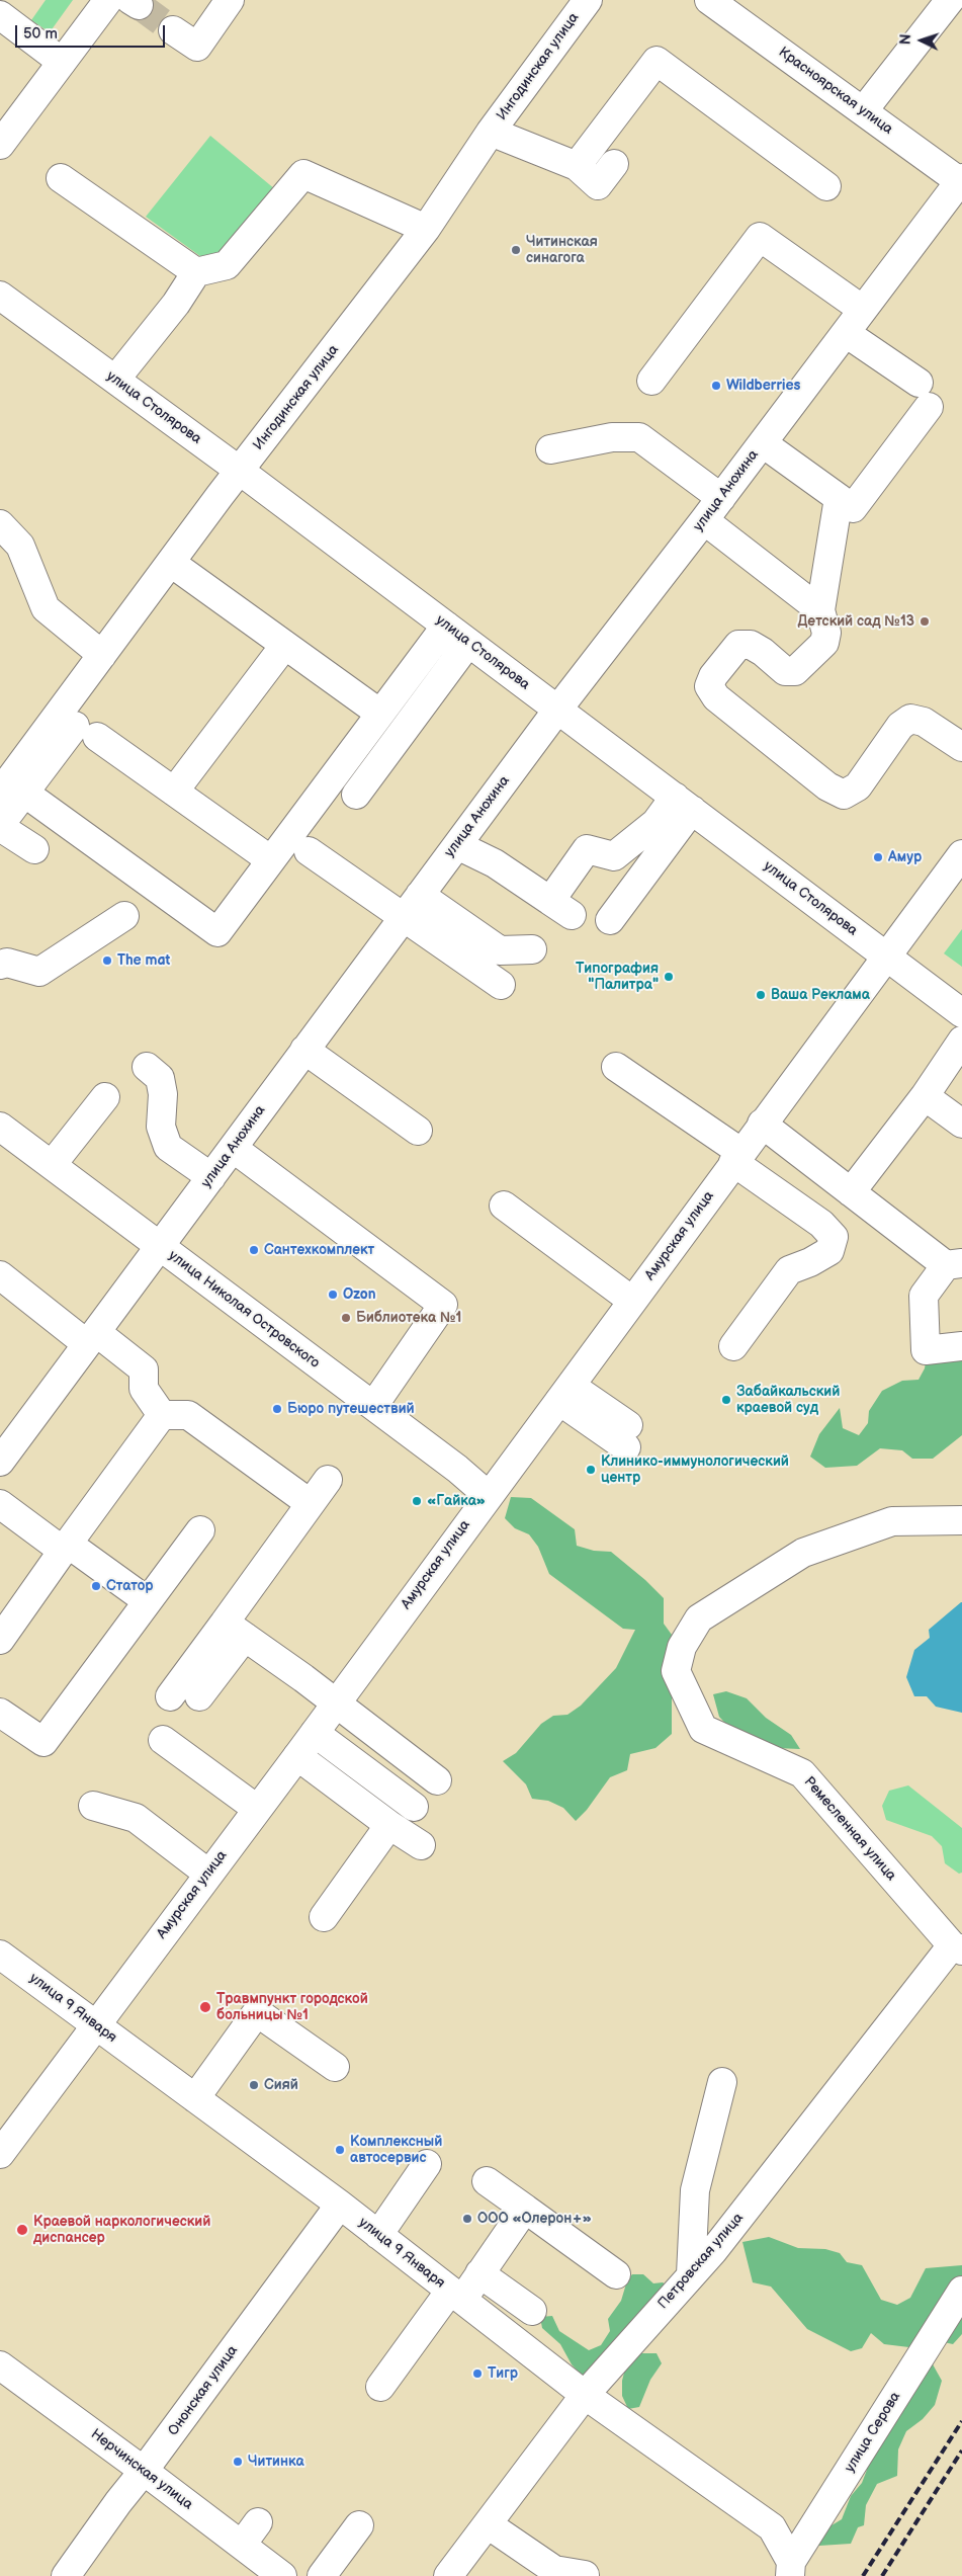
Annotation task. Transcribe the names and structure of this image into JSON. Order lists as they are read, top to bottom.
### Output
{
  "streets": {
    "street": [
      "Ингодинская улица",
      "Красноярская улица",
      "улица Столярова",
      "улица Анохина",
      "Амурская улица",
      "улица Николая Островского",
      "Ремесленная улица",
      "улица 9 Января",
      "Петровская улица",
      "Ононская улица",
      "улица Серова",
      "Нерчинская улица"
    ]
  },
  "crossings": [
    ["Ингодинская улица", "улица Столярова"],
    ["Красноярская улица", "улица Анохина"],
    ["улица Столярова", "улица Анохина"],
    ["улица Столярова", "Амурская улица"],
    ["улица Анохина", "улица Николая Островского"],
    ["Амурская улица", "улица Николая Островского"],
    ["Амурская улица", "улица 9 Января"],
    ["Ремесленная улица", "Петровская улица"],
    ["улица 9 Января", "Петровская улица"],
    ["улица 9 Января", "Ононская улица"],
    ["улица 9 Января", "улица Серова"],
    ["Ононская улица", "Нерчинская улица"]
  ],
  "places": [
    "Читинская синагога",
    "Wildberries",
    "Детский сад №13",
    "Амур",
    "The mat",
    "Типография \"Палитра\"",
    "Ваша Реклама",
    "Сантехкомплект",
    "Ozon",
    "Библиотека №1",
    "Забайкальский краевой суд",
    "Бюро путешествий",
    "Клинико-иммунологический центр",
    "«Гайка»",
    "Статор",
    "Травмпункт городской больницы №1",
    "Сияй",
    "Комплексный автосервис",
    "ООО «Олерон+»",
    "Краевой наркологический диспансер",
    "Тигр",
    "Читинка"
  ],
  "scale_bar": "50 m",
  "north": "left"
}
